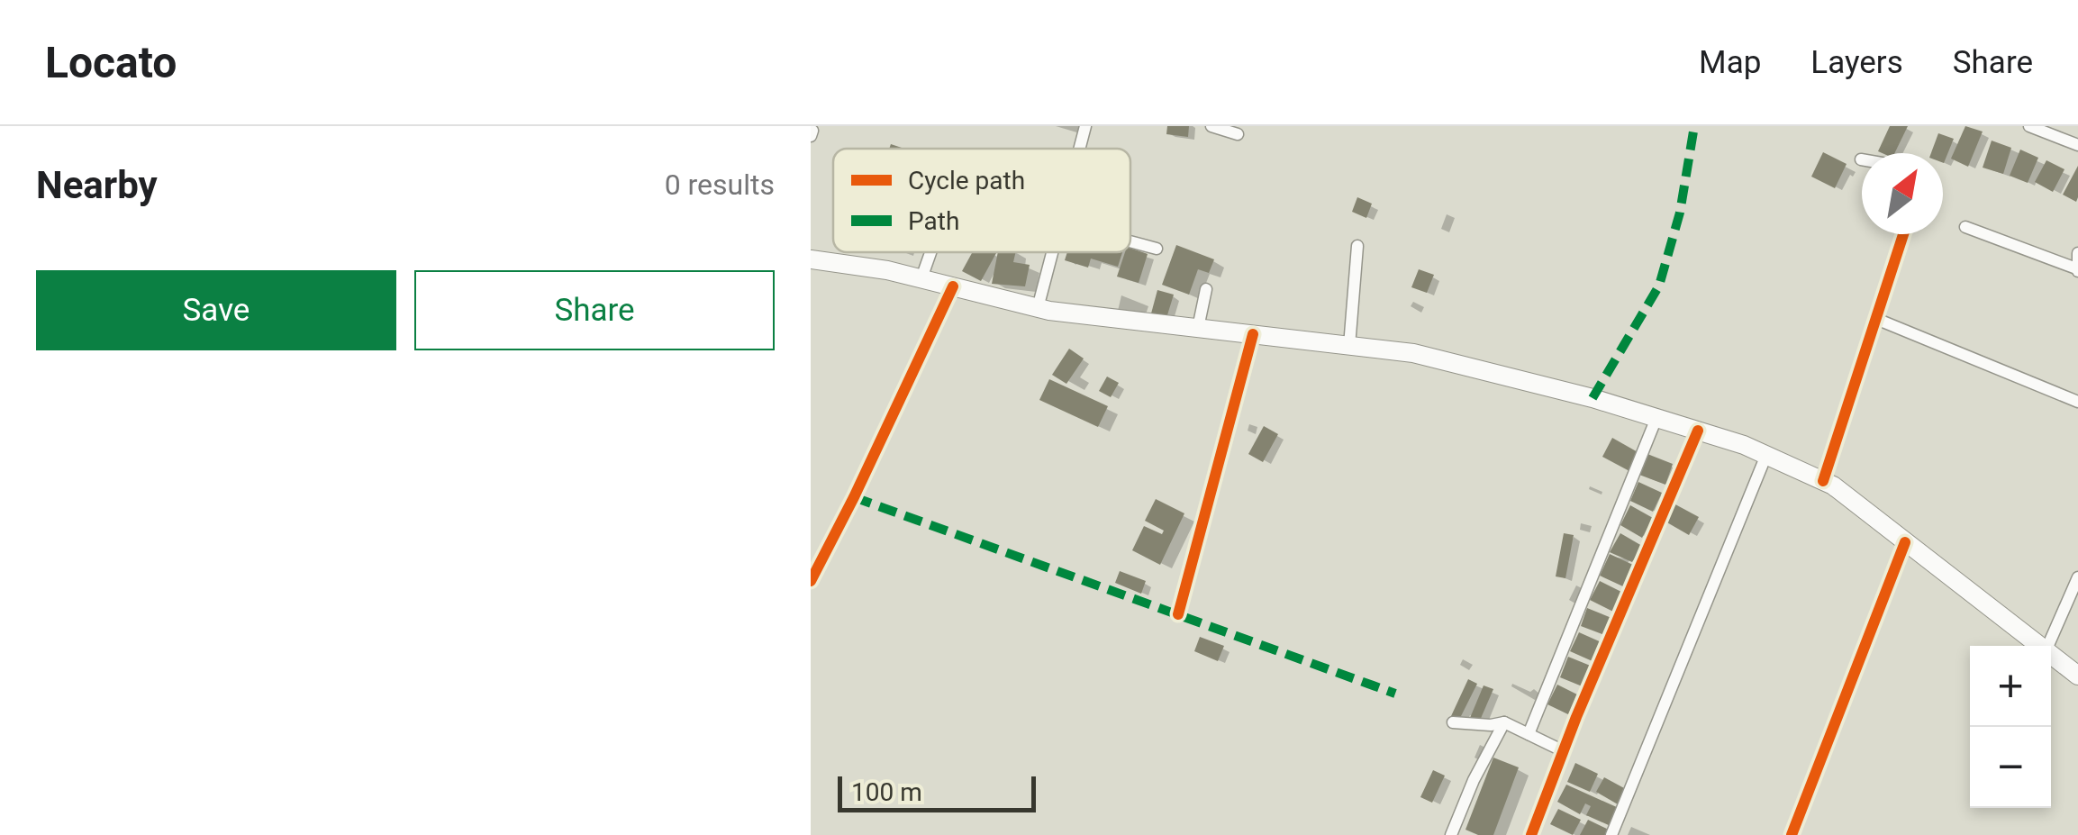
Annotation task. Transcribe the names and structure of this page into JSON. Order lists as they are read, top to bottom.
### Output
{
  "legend": ["Cycle path", "Path"],
  "scale_bar": "100 m",
  "north": "top right",
  "page": {
    "header": "Locato",
    "nav": ["Map", "Layers", "Share"],
    "heading": ["Nearby", "0 results"],
    "buttons": ["Save", "Share"],
    "map_buttons": ["+", "−"],
    "scale": "100 m"
  }
}
